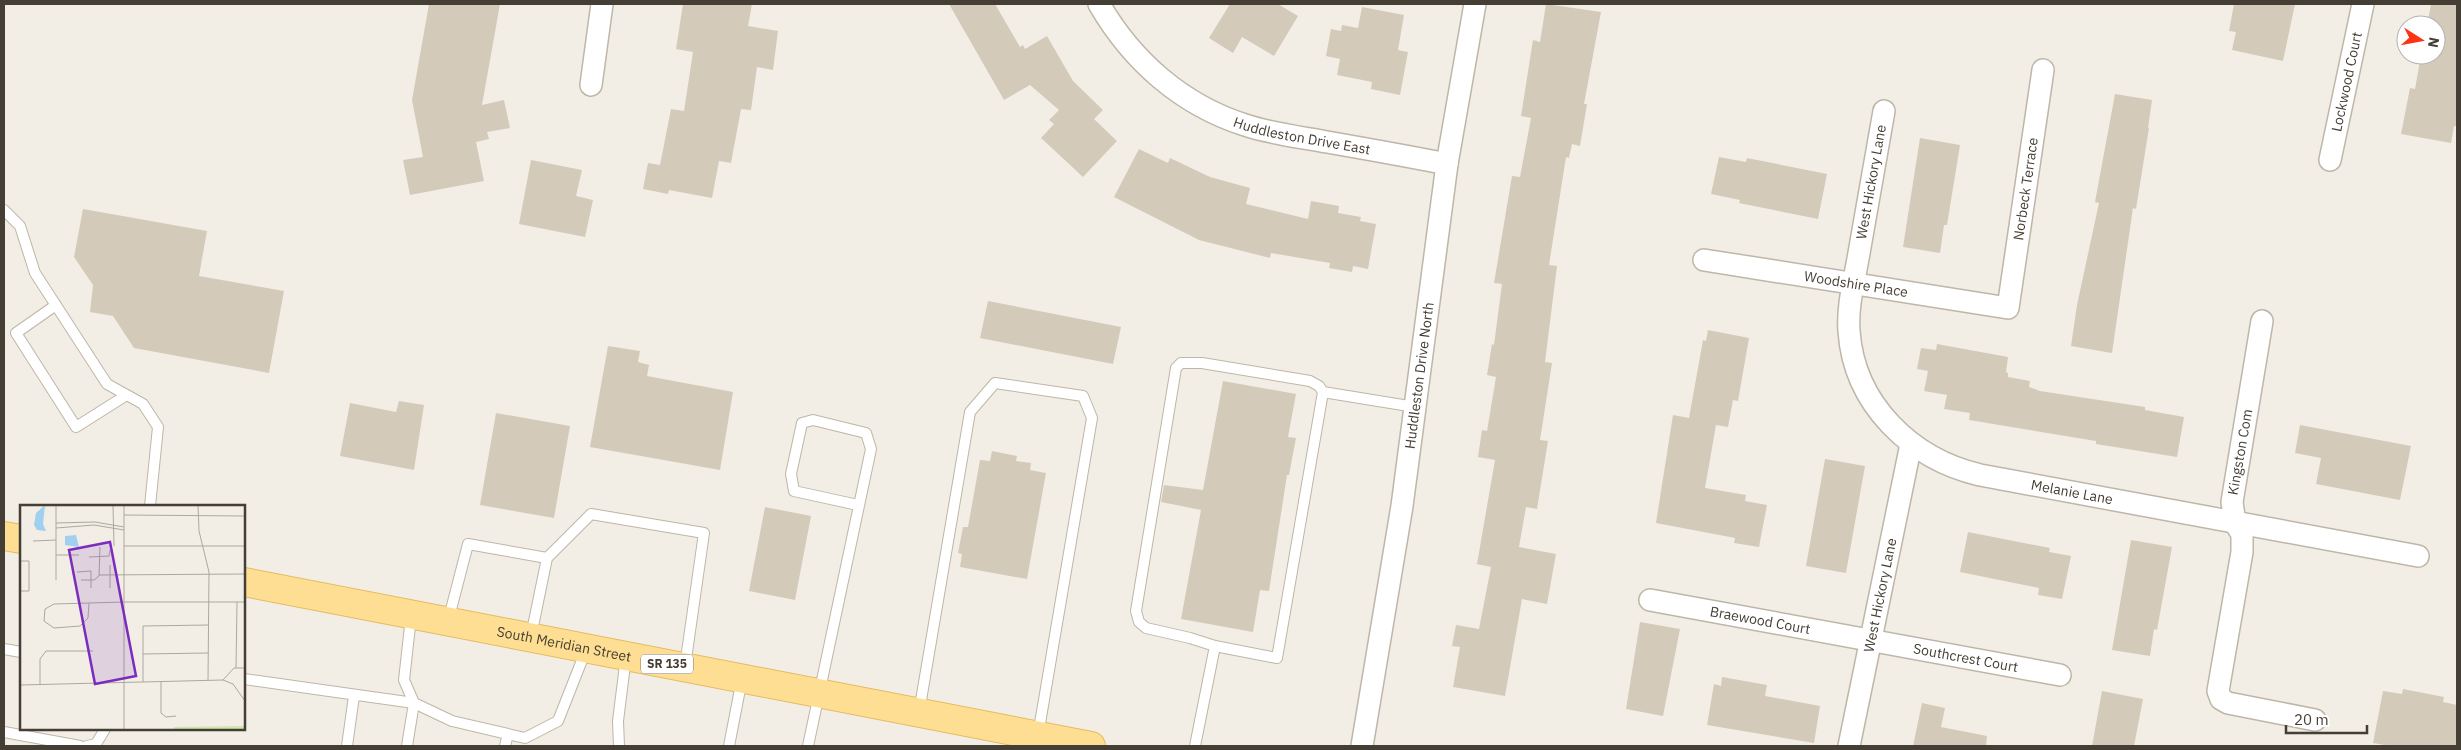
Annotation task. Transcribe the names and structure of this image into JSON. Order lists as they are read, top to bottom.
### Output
{
  "streets": {
    "main road": ["South Meridian Street", "SR 135"],
    "street": [
      "Lockwood Court",
      "Huddleston Drive East",
      "West Hickory Lane",
      "Norbeck Terrace",
      "Woodshire Place",
      "Huddleston Drive North",
      "Kingston Com",
      "Melanie Lane",
      "Braewood Court",
      "Southcrest Court"
    ]
  },
  "crossings": [
    ["Huddleston Drive East", "Huddleston Drive North"],
    ["West Hickory Lane", "Woodshire Place"],
    ["West Hickory Lane", "Melanie Lane"],
    ["West Hickory Lane", "Braewood Court"],
    ["West Hickory Lane", "Southcrest Court"],
    ["Norbeck Terrace", "Woodshire Place"],
    ["Woodshire Place", "Melanie Lane"],
    ["Kingston Com", "Melanie Lane"],
    ["Braewood Court", "Southcrest Court"]
  ],
  "scale_bar": "20 m",
  "north": "right"
}
